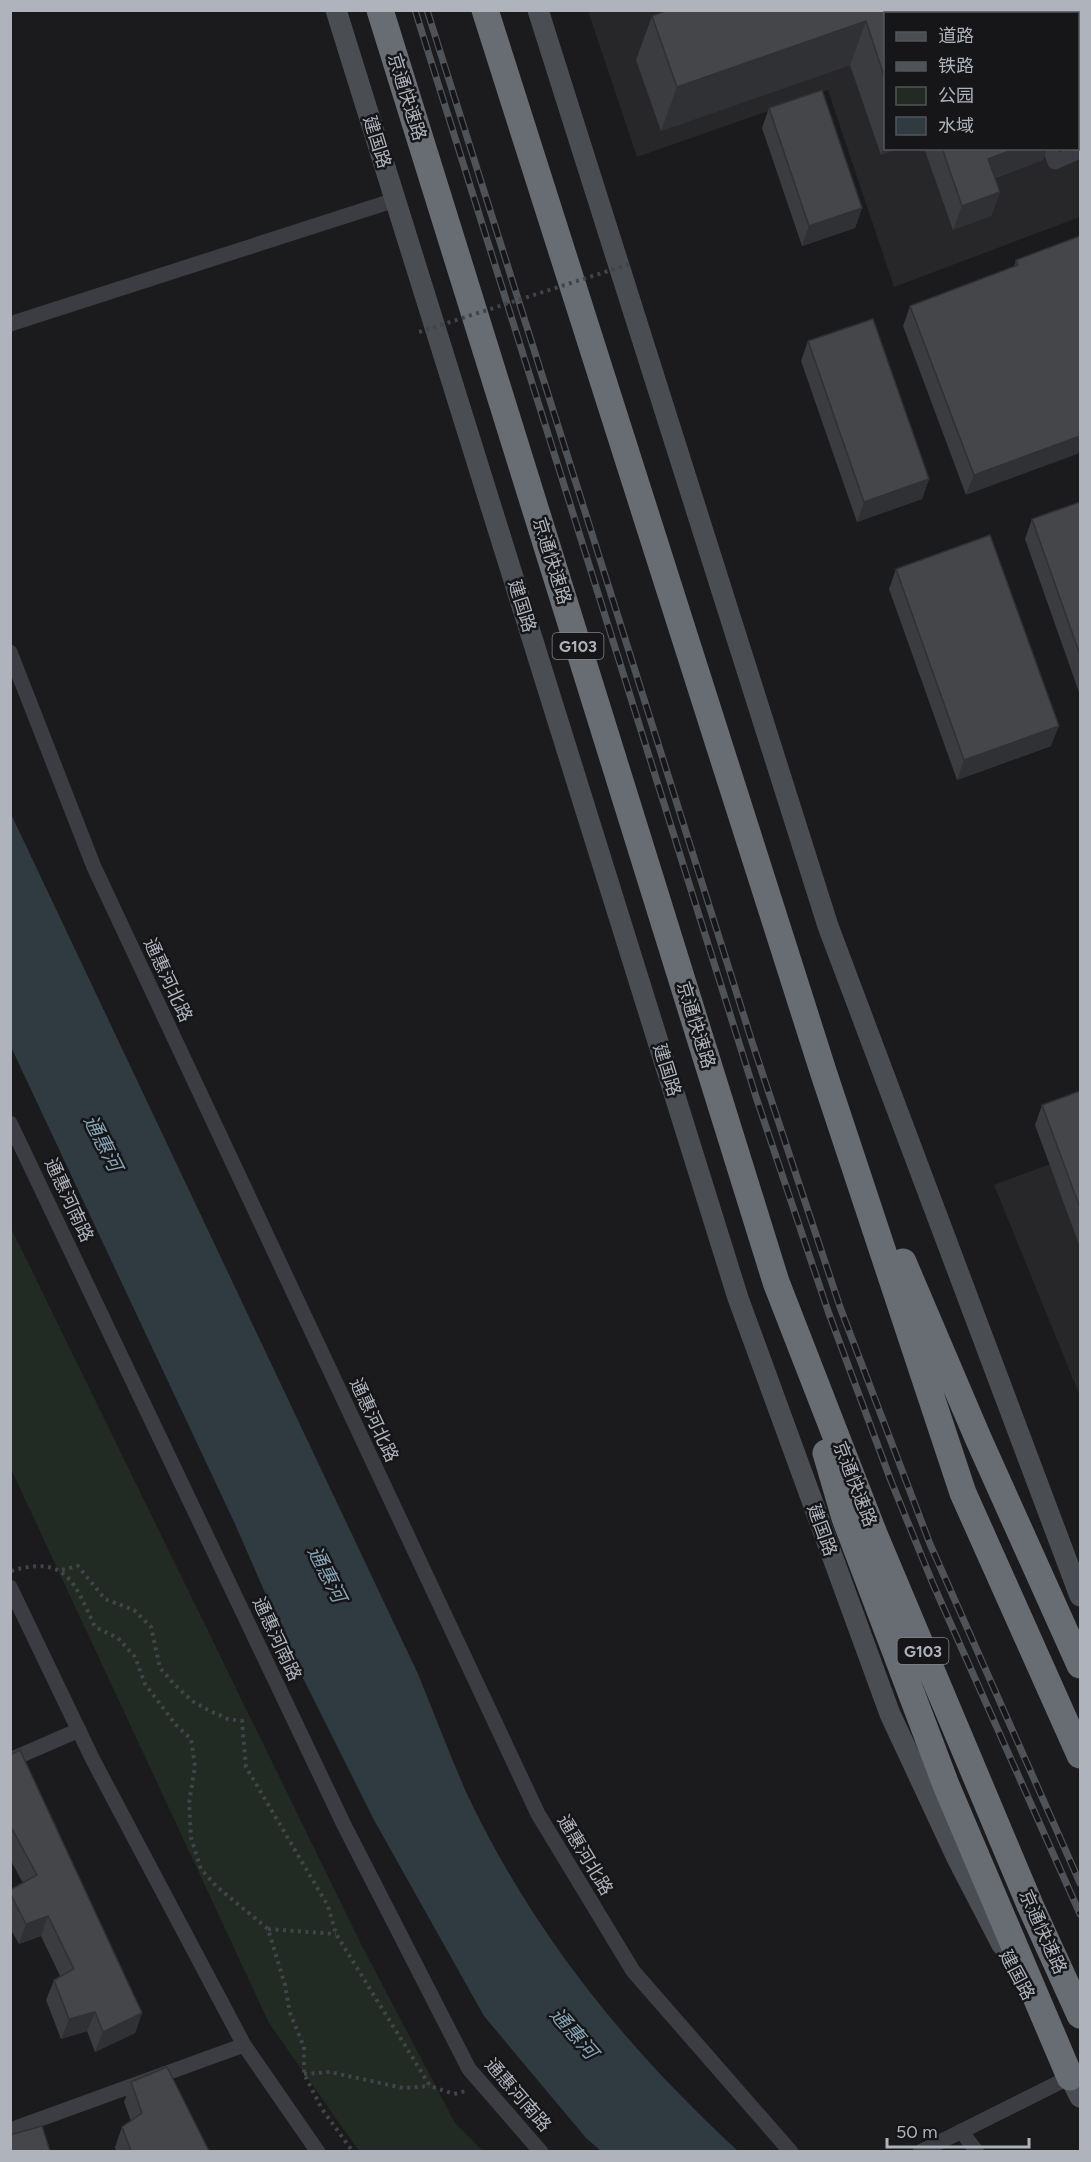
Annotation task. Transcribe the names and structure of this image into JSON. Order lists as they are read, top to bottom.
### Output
{
  "streets": {
    "highway": ["京通快速路", "G103"],
    "main road": ["建国路"],
    "street": ["通惠河北路", "通惠河南路"]
  },
  "water": ["通惠河"],
  "legend": [
    "道路",
    "铁路",
    "公园",
    "水域"
  ],
  "scale_bar": "50 m"
}
